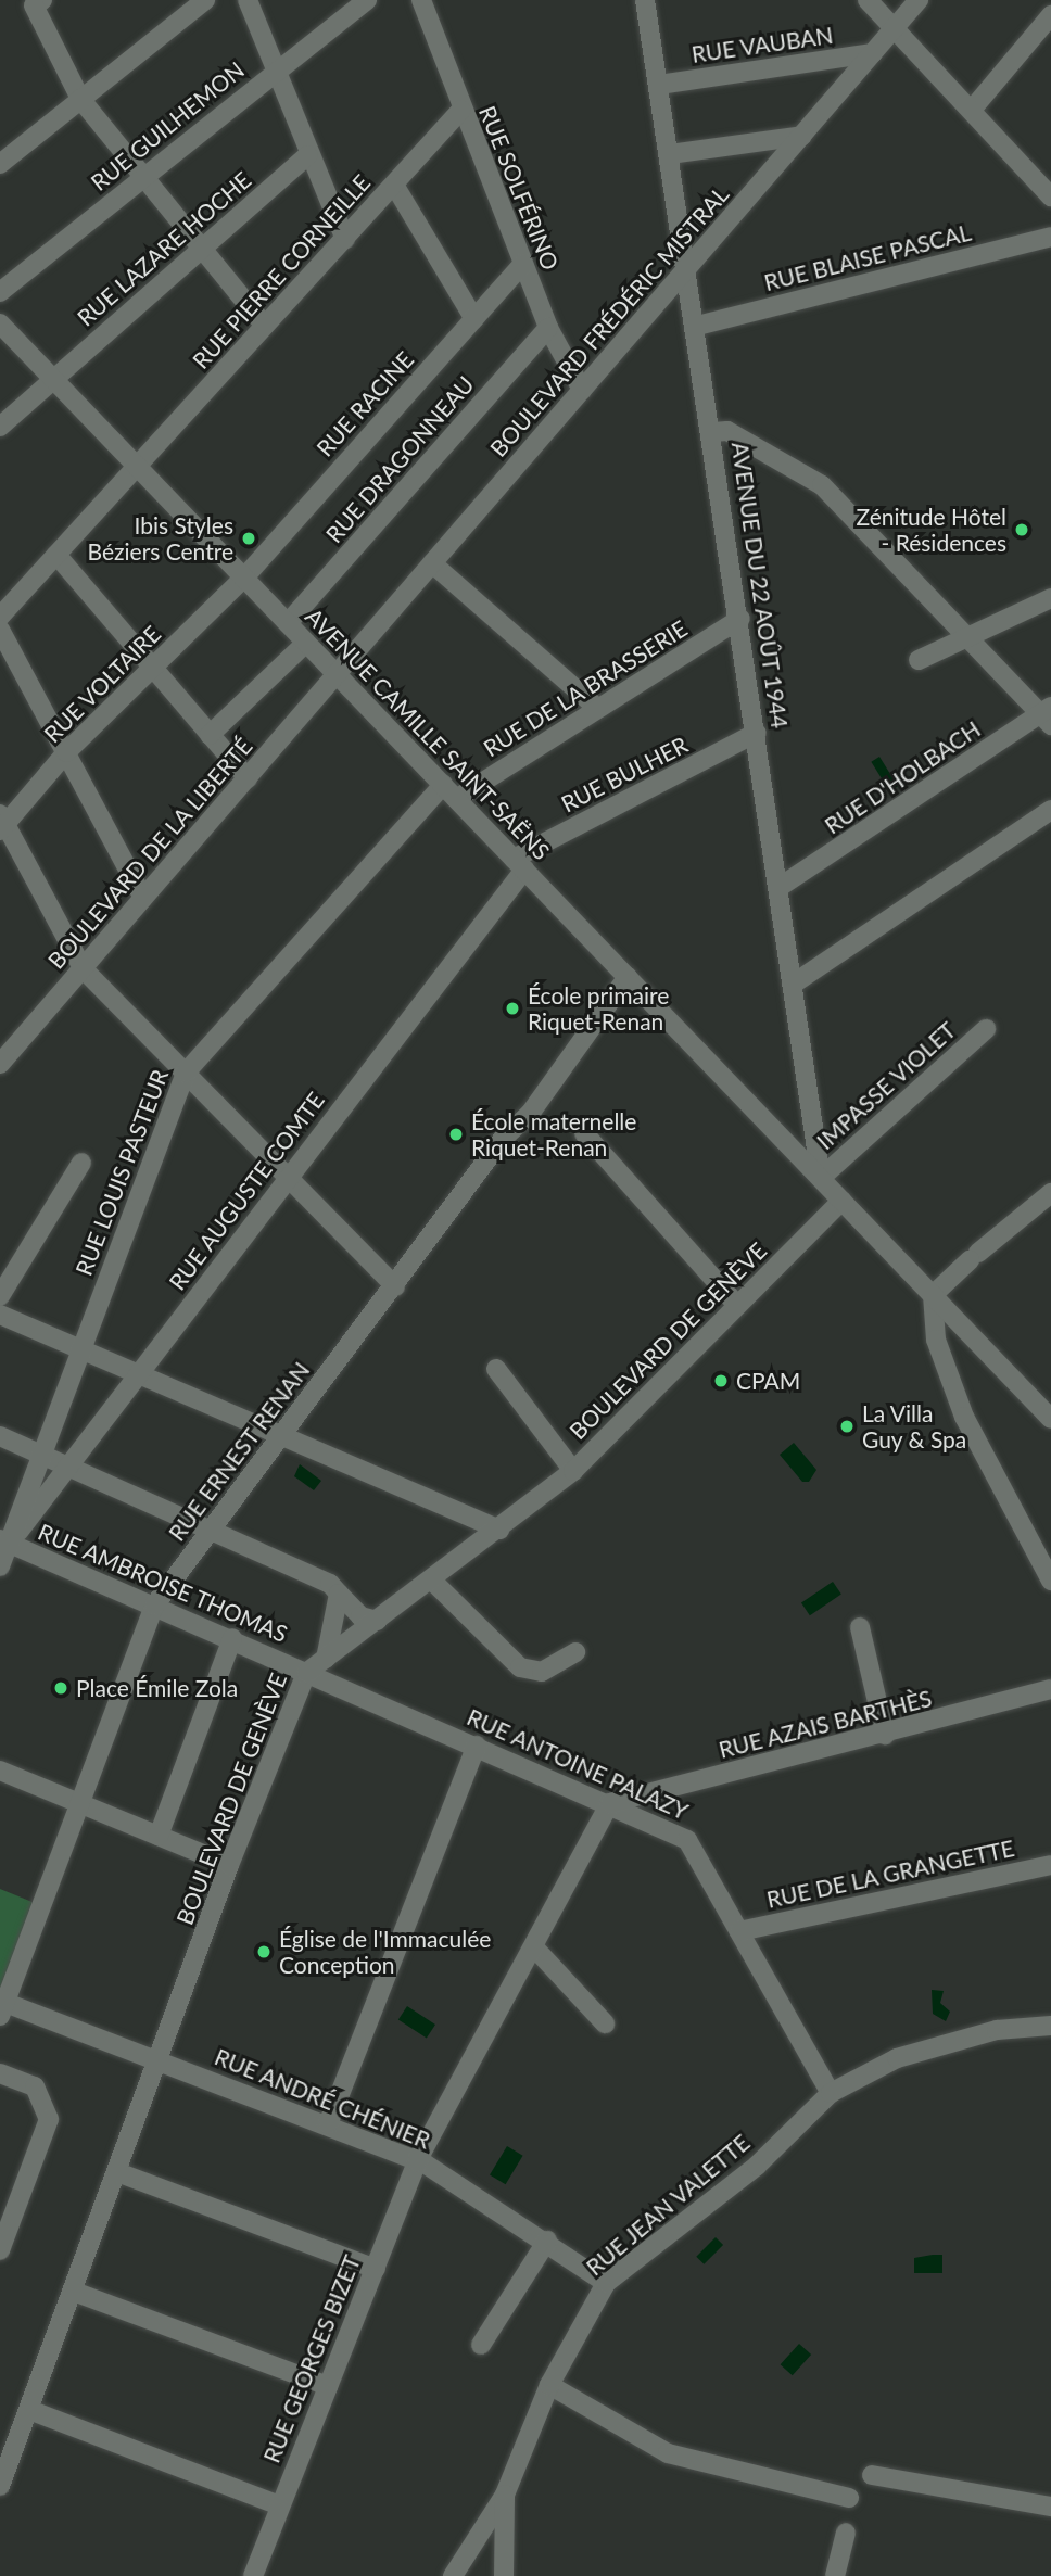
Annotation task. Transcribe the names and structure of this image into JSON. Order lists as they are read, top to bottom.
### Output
{
  "streets": {
    "street": [
      "RUE VAUBAN",
      "RUE GUILHEMON",
      "RUE SOLFÉRINO",
      "RUE LAZARE HOCHE",
      "RUE BLAISE PASCAL",
      "RUE PIERRE CORNEILLE",
      "BOULEVARD FRÉDÉRIC MISTRAL",
      "RUE RACINE",
      "RUE DRAGONNEAU",
      "AVENUE DU 22 AOÛT 1944",
      "RUE VOLTAIRE",
      "RUE DE LA BRASSERIE",
      "AVENUE CAMILLE SAINT-SAËNS",
      "RUE BULHER",
      "RUE D'HOLBACH",
      "BOULEVARD DE LA LIBERTÉ",
      "IMPASSE VIOLET",
      "RUE LOUIS PASTEUR",
      "RUE AUGUSTE COMTE",
      "BOULEVARD DE GENÈVE",
      "RUE ERNEST RENAN",
      "RUE AMBROISE THOMAS",
      "RUE AZAIS BARTHÈS",
      "RUE ANTOINE PALAZY",
      "RUE DE LA GRANGETTE",
      "RUE ANDRÉ CHÉNIER",
      "RUE JEAN VALETTE",
      "RUE GEORGES BIZET"
    ]
  },
  "crossings": [
    ["RUE VAUBAN", "BOULEVARD FRÉDÉRIC MISTRAL"],
    ["RUE VAUBAN", "AVENUE DU 22 AOÛT 1944"],
    ["RUE SOLFÉRINO", "RUE PIERRE CORNEILLE"],
    ["RUE SOLFÉRINO", "BOULEVARD FRÉDÉRIC MISTRAL"],
    ["RUE SOLFÉRINO", "RUE RACINE"],
    ["RUE SOLFÉRINO", "RUE DRAGONNEAU"],
    ["RUE LAZARE HOCHE", "AVENUE CAMILLE SAINT-SAËNS"],
    ["RUE BLAISE PASCAL", "AVENUE DU 22 AOÛT 1944"],
    ["RUE PIERRE CORNEILLE", "AVENUE CAMILLE SAINT-SAËNS"],
    ["BOULEVARD FRÉDÉRIC MISTRAL", "AVENUE DU 22 AOÛT 1944"],
    ["BOULEVARD FRÉDÉRIC MISTRAL", "AVENUE CAMILLE SAINT-SAËNS"],
    ["BOULEVARD FRÉDÉRIC MISTRAL", "BOULEVARD DE LA LIBERTÉ"],
    ["RUE RACINE", "RUE VOLTAIRE"],
    ["RUE RACINE", "AVENUE CAMILLE SAINT-SAËNS"],
    ["RUE DRAGONNEAU", "AVENUE CAMILLE SAINT-SAËNS"],
    ["AVENUE DU 22 AOÛT 1944", "RUE DE LA BRASSERIE"],
    ["AVENUE DU 22 AOÛT 1944", "AVENUE CAMILLE SAINT-SAËNS"],
    ["AVENUE DU 22 AOÛT 1944", "RUE BULHER"],
    ["AVENUE DU 22 AOÛT 1944", "RUE D'HOLBACH"],
    ["AVENUE DU 22 AOÛT 1944", "IMPASSE VIOLET"],
    ["RUE VOLTAIRE", "AVENUE CAMILLE SAINT-SAËNS"],
    ["RUE DE LA BRASSERIE", "AVENUE CAMILLE SAINT-SAËNS"],
    ["RUE DE LA BRASSERIE", "RUE LOUIS PASTEUR"],
    ["AVENUE CAMILLE SAINT-SAËNS", "RUE BULHER"],
    ["AVENUE CAMILLE SAINT-SAËNS", "BOULEVARD DE LA LIBERTÉ"],
    ["AVENUE CAMILLE SAINT-SAËNS", "IMPASSE VIOLET"],
    ["AVENUE CAMILLE SAINT-SAËNS", "RUE LOUIS PASTEUR"],
    ["AVENUE CAMILLE SAINT-SAËNS", "RUE AUGUSTE COMTE"],
    ["AVENUE CAMILLE SAINT-SAËNS", "BOULEVARD DE GENÈVE"],
    ["AVENUE CAMILLE SAINT-SAËNS", "RUE ERNEST RENAN"],
    ["RUE BULHER", "RUE AUGUSTE COMTE"],
    ["RUE LOUIS PASTEUR", "RUE AUGUSTE COMTE"],
    ["RUE LOUIS PASTEUR", "RUE AMBROISE THOMAS"],
    ["RUE AUGUSTE COMTE", "RUE AMBROISE THOMAS"],
    ["BOULEVARD DE GENÈVE", "RUE AMBROISE THOMAS"],
    ["BOULEVARD DE GENÈVE", "RUE ANTOINE PALAZY"],
    ["BOULEVARD DE GENÈVE", "RUE ANDRÉ CHÉNIER"],
    ["RUE ERNEST RENAN", "RUE AMBROISE THOMAS"],
    ["RUE ERNEST RENAN", "RUE ANDRÉ CHÉNIER"],
    ["RUE AMBROISE THOMAS", "RUE ANTOINE PALAZY"],
    ["RUE AZAIS BARTHÈS", "RUE ANTOINE PALAZY"],
    ["RUE AZAIS BARTHÈS", "RUE GEORGES BIZET"],
    ["RUE ANTOINE PALAZY", "RUE DE LA GRANGETTE"],
    ["RUE ANTOINE PALAZY", "RUE JEAN VALETTE"],
    ["RUE ANTOINE PALAZY", "RUE GEORGES BIZET"],
    ["RUE ANDRÉ CHÉNIER", "RUE JEAN VALETTE"],
    ["RUE ANDRÉ CHÉNIER", "RUE GEORGES BIZET"]
  ],
  "places": [
    "Zénitude Hôtel - Résidences",
    "Ibis Styles Béziers Centre",
    "École primaire Riquet-Renan",
    "École maternelle Riquet-Renan",
    "CPAM",
    "La Villa Guy & Spa",
    "Place Émile Zola",
    "Église de l'Immaculée Conception"
  ]
}
